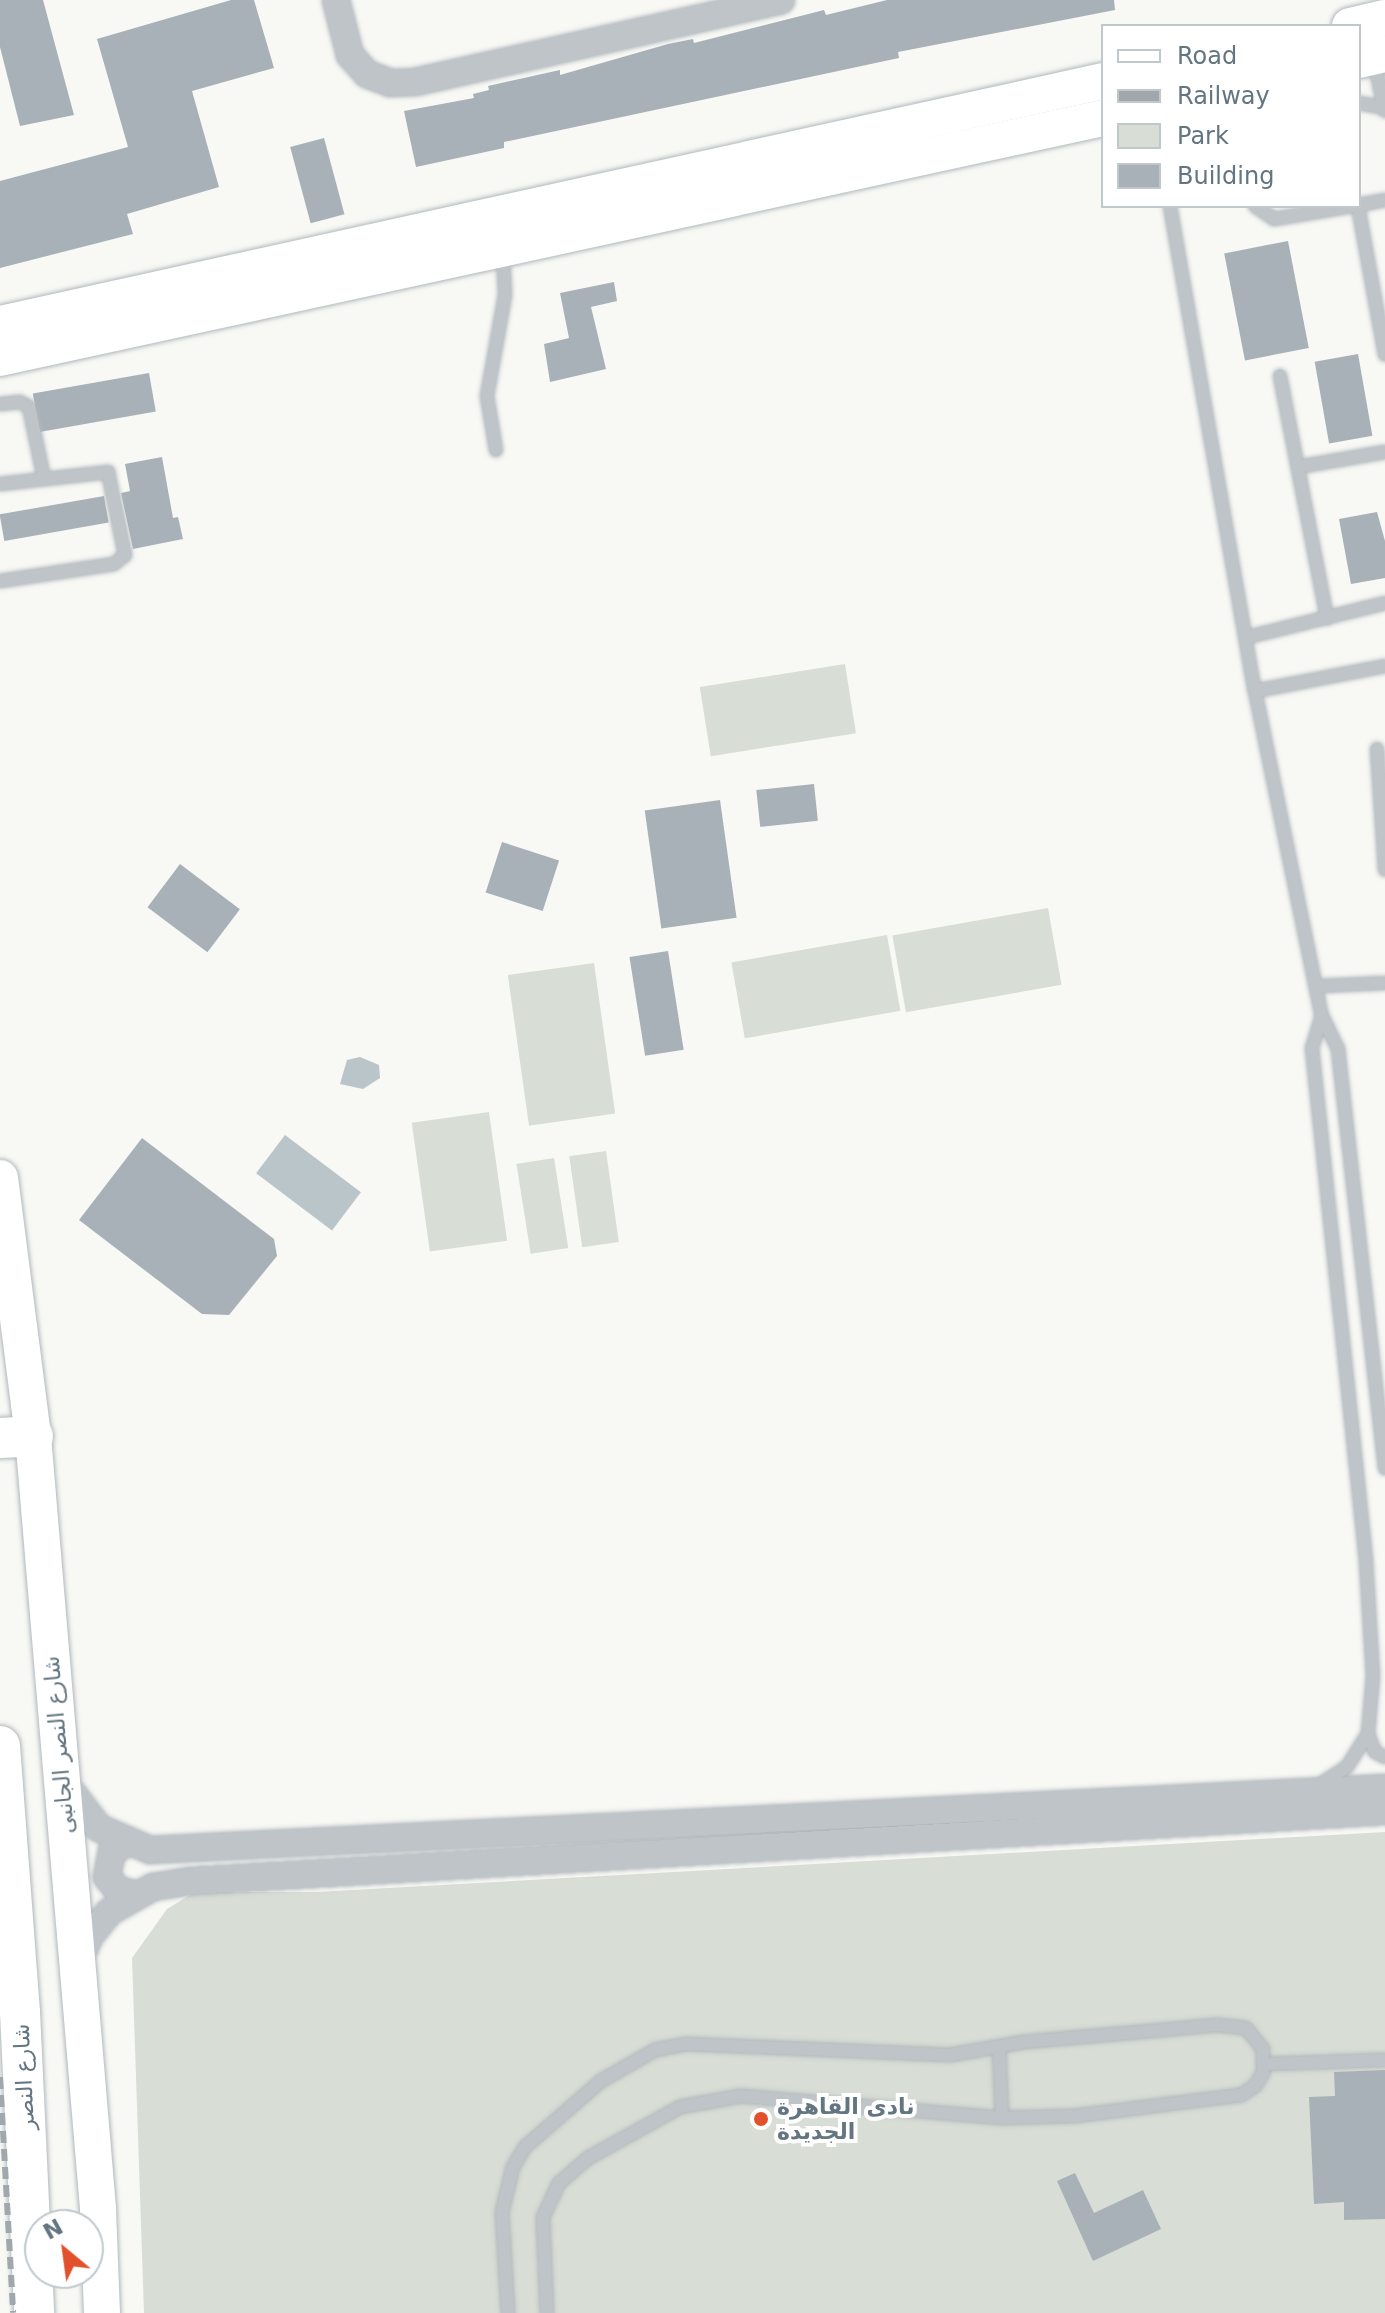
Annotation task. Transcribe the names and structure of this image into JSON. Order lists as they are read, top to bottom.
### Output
{
  "streets": {
    "main road": ["شارع النصر"],
    "street": ["شارع النصر الجانبى"]
  },
  "places": ["نادى القاهرة الجديدة"],
  "legend": [
    "Road",
    "Railway",
    "Park",
    "Building"
  ],
  "north": "top left"
}
